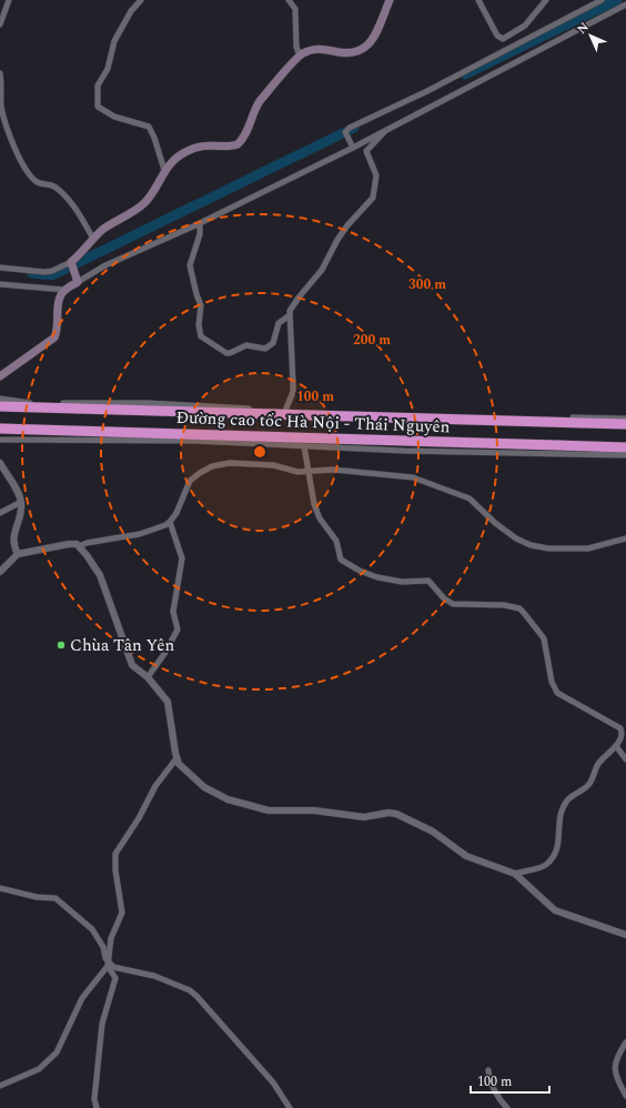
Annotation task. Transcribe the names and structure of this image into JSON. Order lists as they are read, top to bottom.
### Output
{
  "streets": {
    "highway": ["Đường cao tốc Hà Nội - Thái Nguyên"]
  },
  "places": ["Chùa Tân Yên"],
  "scale_bar": "100 m",
  "north": "top left",
  "rings": ["300 m", "200 m", "100 m"]
}
